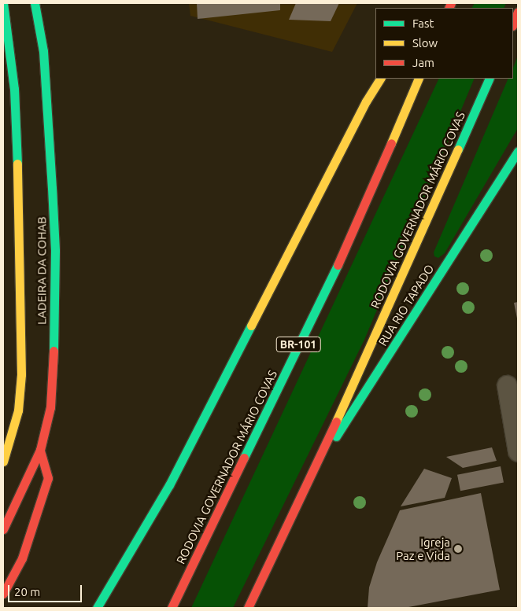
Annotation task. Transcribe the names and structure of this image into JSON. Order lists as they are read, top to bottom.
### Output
{
  "streets": {
    "main road": [
      "RODOVIA GOVERNADOR MÁRIO COVAS",
      "LADEIRA DA COHAB",
      "RUA RIO TAPADO",
      "BR-101"
    ]
  },
  "crossings": [
    ["RODOVIA GOVERNADOR MÁRIO COVAS", "RUA RIO TAPADO"]
  ],
  "places": ["Igreja Paz e Vida"],
  "legend": ["Fast", "Slow", "Jam"],
  "scale_bar": "20 m"
}
